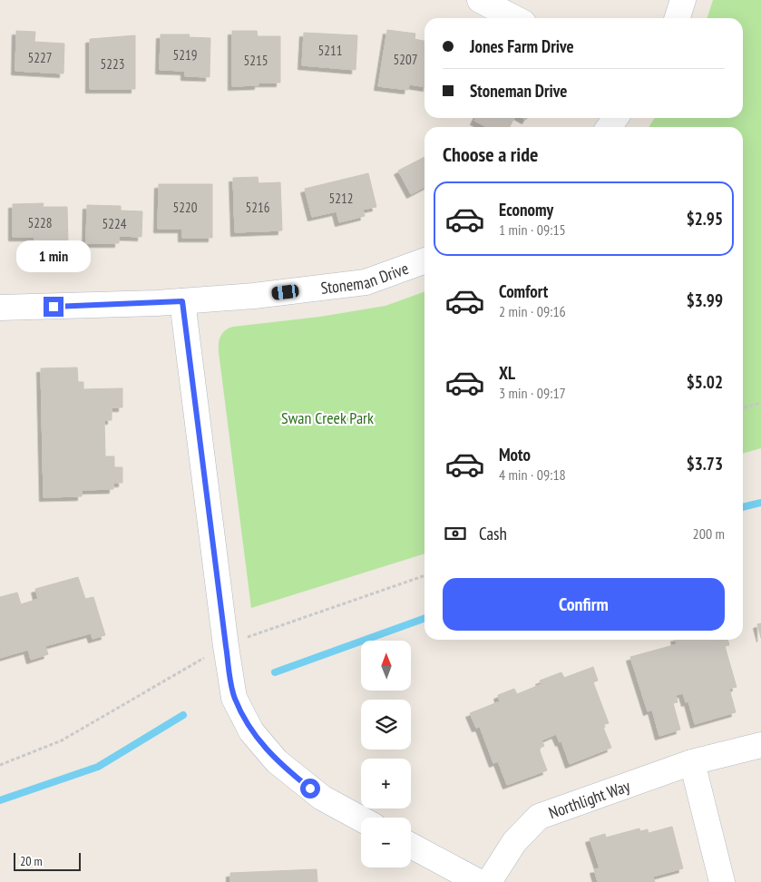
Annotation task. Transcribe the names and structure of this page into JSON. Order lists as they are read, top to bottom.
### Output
{
  "streets": {
    "street": ["Stoneman Drive", "Northlight Way"]
  },
  "parks": ["Swan Creek Park"],
  "house_numbers": [
    "5211",
    "5219",
    "5227",
    "5207",
    "5215",
    "5223",
    "5212",
    "5220",
    "5216",
    "5228",
    "5224"
  ],
  "scale_bar": "20 m",
  "north": "top",
  "page": {
    "banner": ["Jones Farm Drive", "Stoneman Drive"],
    "heading": "Choose a ride",
    "list": [
      {
        "name": "Economy",
        "note": "1 min · 09:15",
        "value": "$2.95"
      },
      {
        "name": "Comfort",
        "note": "2 min · 09:16",
        "value": "$3.99"
      },
      {
        "name": "XL",
        "note": "3 min · 09:17",
        "value": "$5.02"
      },
      {
        "name": "Moto",
        "note": "4 min · 09:18",
        "value": "$3.73"
      }
    ],
    "bubble": "1 min",
    "pay": ["Cash", "200 m"],
    "buttons": "Confirm",
    "map_buttons": ["+", "−"],
    "scale": "20 m"
  }
}
